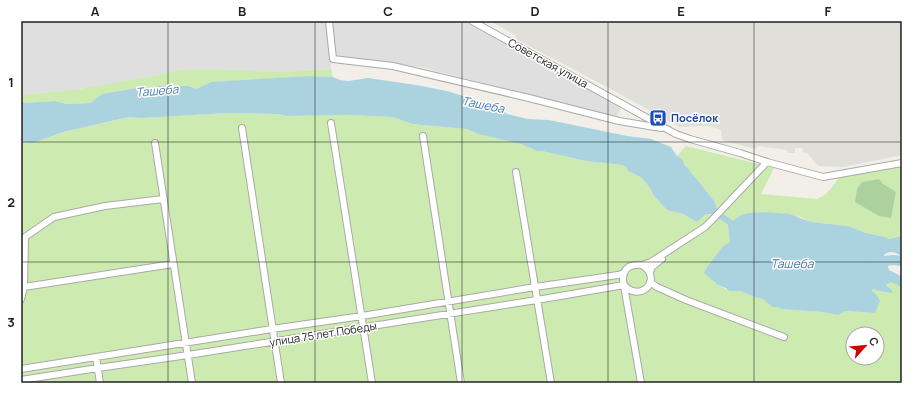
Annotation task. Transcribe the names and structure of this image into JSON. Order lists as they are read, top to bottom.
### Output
{
  "streets": {
    "street": ["Советская улица", "улица 75 лет Победы"]
  },
  "water": ["Ташеба"],
  "places": {
    "bus stop": ["Посёлок"]
  },
  "north": "top right",
  "grid": {
    "columns": [
      "A",
      "B",
      "C",
      "D",
      "E",
      "F"
    ],
    "rows": ["1", "2", "3"]
  }
}
